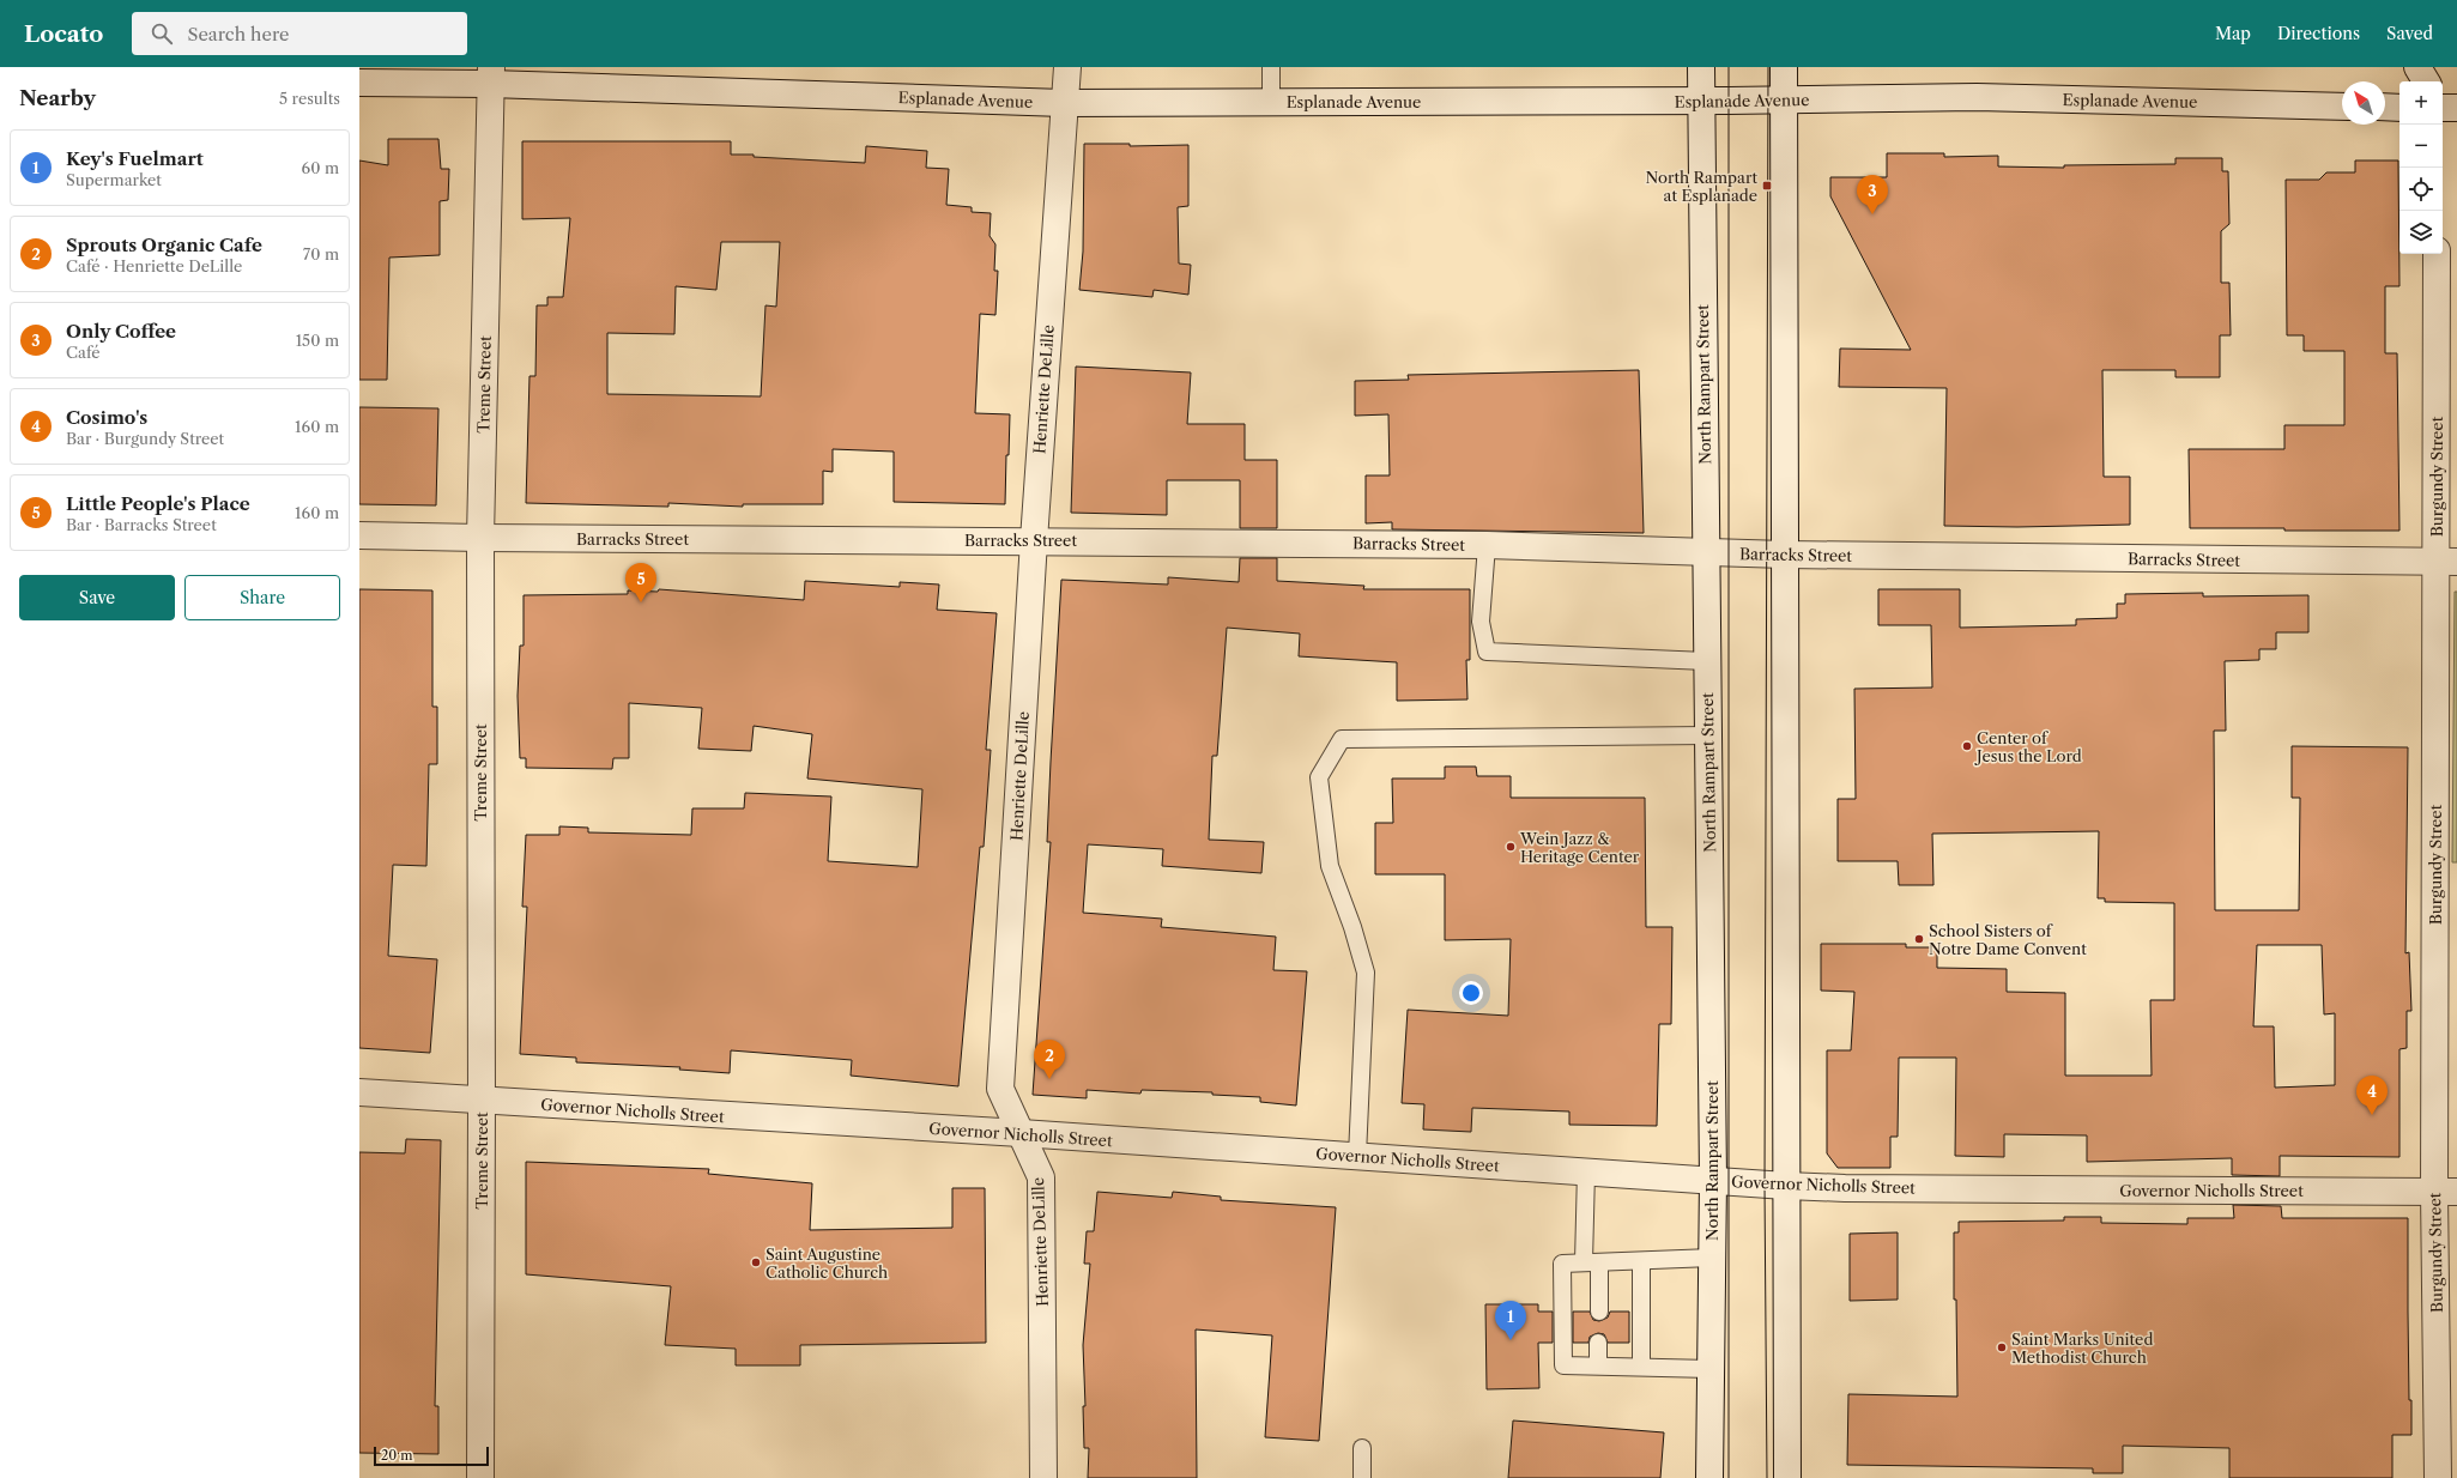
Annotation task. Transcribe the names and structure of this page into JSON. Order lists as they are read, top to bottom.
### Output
{
  "streets": {
    "street": [
      "Esplanade Avenue",
      "Treme Street",
      "North Rampart Street",
      "Henriette DeLille",
      "Burgundy Street",
      "Barracks Street",
      "Governor Nicholls Street"
    ]
  },
  "crossings": [
    ["Esplanade Avenue", "Treme Street"],
    ["Esplanade Avenue", "North Rampart Street"],
    ["Esplanade Avenue", "Henriette DeLille"],
    ["Treme Street", "Barracks Street"],
    ["Treme Street", "Governor Nicholls Street"],
    ["North Rampart Street", "Barracks Street"],
    ["North Rampart Street", "Governor Nicholls Street"],
    ["Henriette DeLille", "Barracks Street"],
    ["Henriette DeLille", "Governor Nicholls Street"],
    ["Burgundy Street", "Barracks Street"],
    ["Burgundy Street", "Governor Nicholls Street"]
  ],
  "places": {
    "transit": ["North Rampart at Esplanade"],
    "other": [
      "Center of Jesus the Lord",
      "Wein Jazz & Heritage Center",
      "School Sisters of Notre Dame Convent",
      "Saint Augustine Catholic Church",
      "Saint Marks United Methodist Church"
    ]
  },
  "scale_bar": "20 m",
  "north": "top left",
  "page": {
    "header": "Locato",
    "search": "Search here",
    "nav": ["Map", "Directions", "Saved"],
    "heading": ["Nearby", "5 results"],
    "map_buttons": ["+", "−"],
    "list": [
      {
        "mark": "1",
        "name": "Key's Fuelmart",
        "note": "Supermarket",
        "value": "60 m"
      },
      {
        "mark": "2",
        "name": "Sprouts Organic Cafe",
        "note": "Café · Henriette DeLille",
        "value": "70 m"
      },
      {
        "mark": "3",
        "name": "Only Coffee",
        "note": "Café",
        "value": "150 m"
      },
      {
        "mark": "4",
        "name": "Cosimo's",
        "note": "Bar · Burgundy Street",
        "value": "160 m"
      },
      {
        "mark": "5",
        "name": "Little People's Place",
        "note": "Bar · Barracks Street",
        "value": "160 m"
      }
    ],
    "pins": [
      "3",
      "5",
      "2",
      "4",
      "1"
    ],
    "buttons": ["Save", "Share"],
    "scale": "20 m"
  }
}
